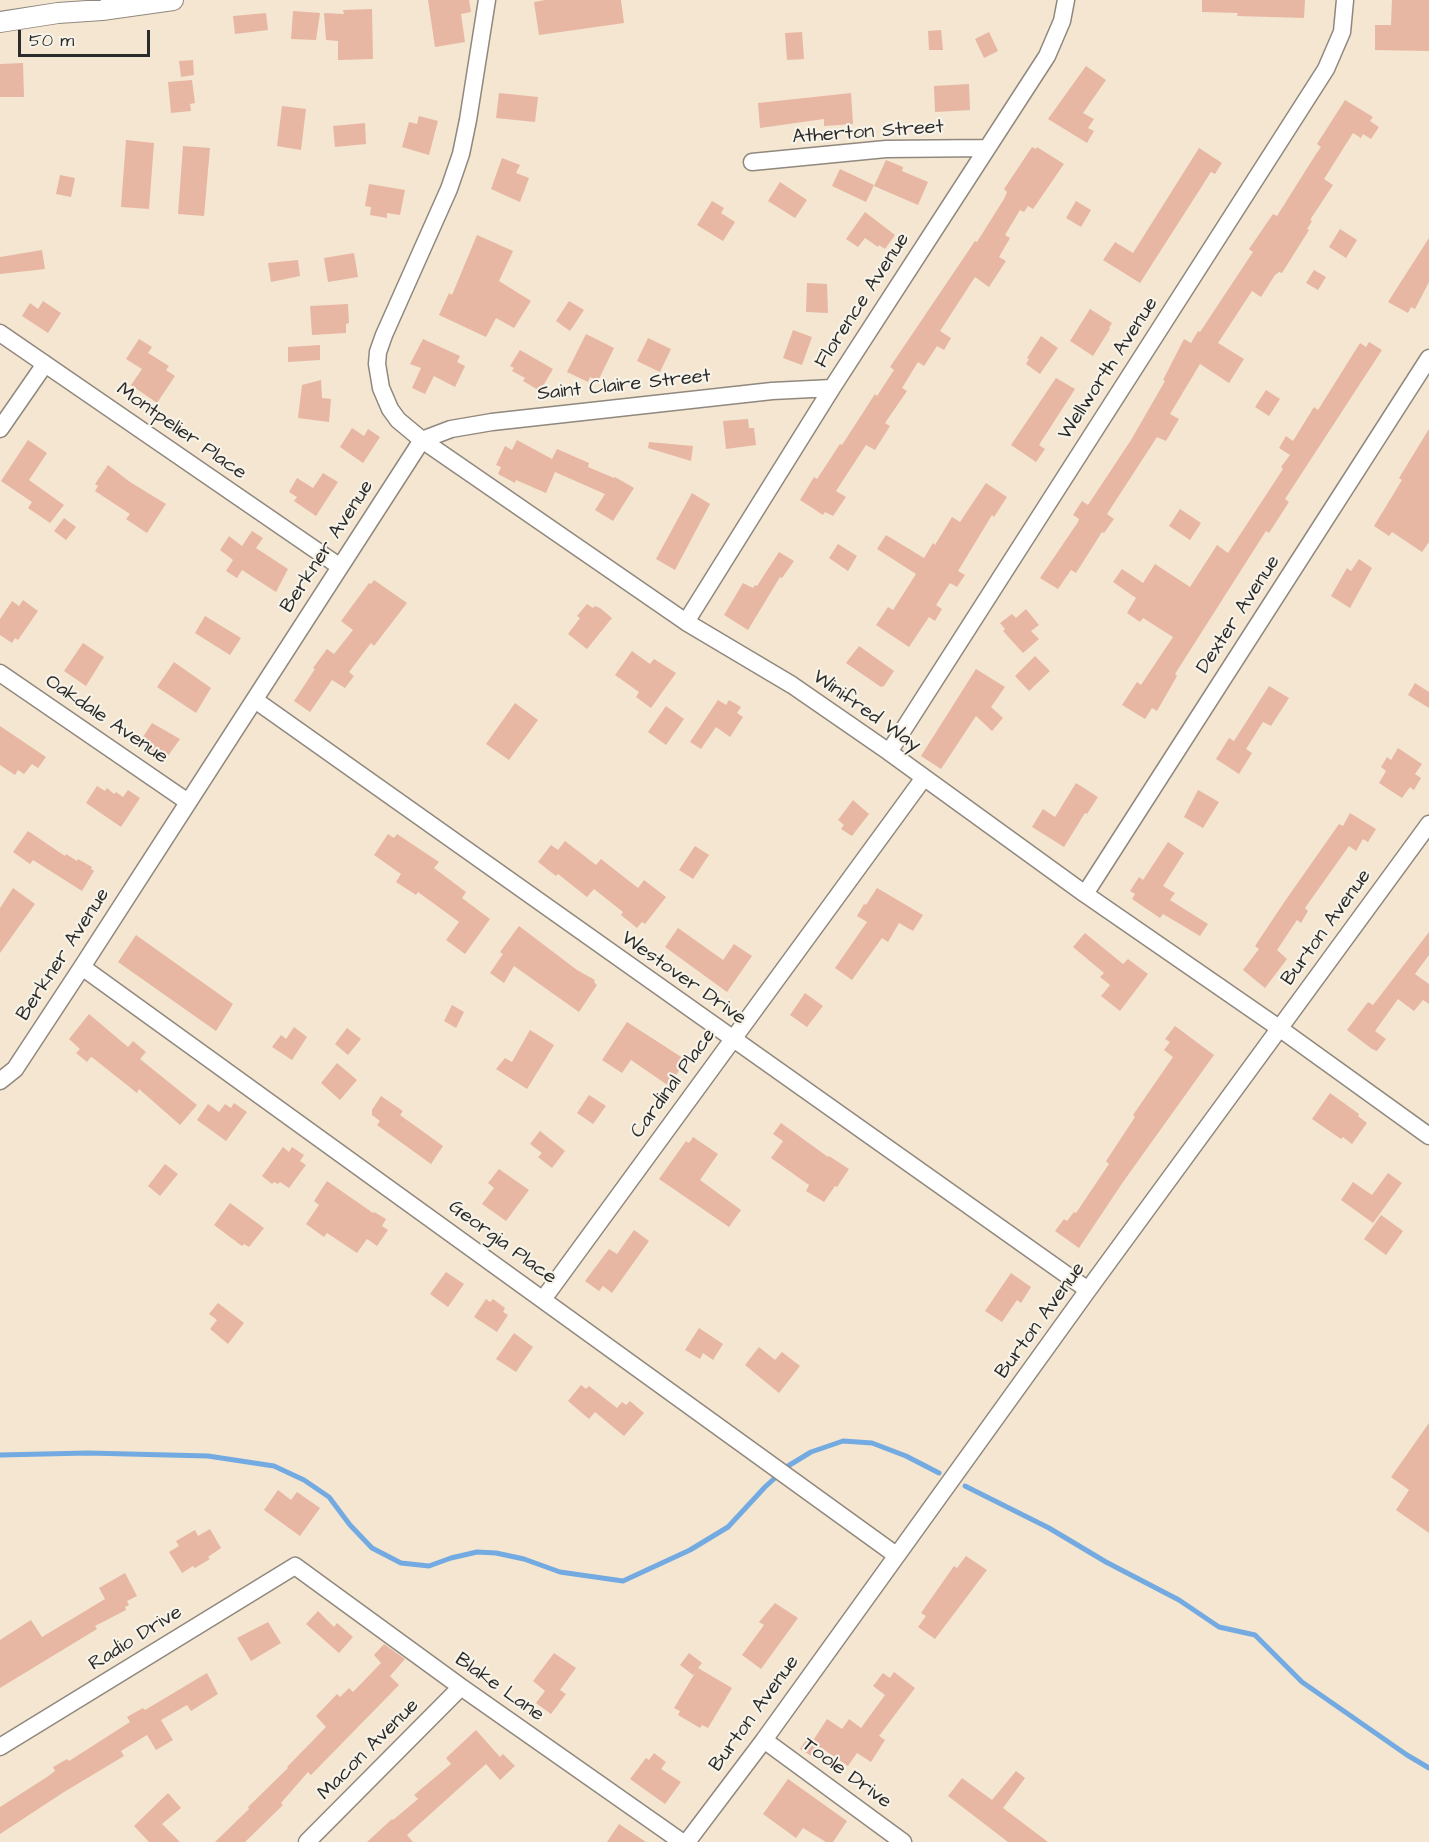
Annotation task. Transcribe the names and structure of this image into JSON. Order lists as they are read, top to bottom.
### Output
{
  "streets": {
    "street": [
      "Atherton Street",
      "Florence Avenue",
      "Wellworth Avenue",
      "Saint Claire Street",
      "Montpelier Place",
      "Berkner Avenue",
      "Dexter Avenue",
      "Winifred Way",
      "Oakdale Avenue",
      "Burton Avenue",
      "Westover Drive",
      "Cardinal Place",
      "Georgia Place",
      "Radio Drive",
      "Blake Lane",
      "Macon Avenue",
      "Toole Drive"
    ]
  },
  "crossings": [
    ["Atherton Street", "Florence Avenue"],
    ["Florence Avenue", "Saint Claire Street"],
    ["Florence Avenue", "Winifred Way"],
    ["Wellworth Avenue", "Winifred Way"],
    ["Saint Claire Street", "Berkner Avenue"],
    ["Saint Claire Street", "Winifred Way"],
    ["Montpelier Place", "Berkner Avenue"],
    ["Berkner Avenue", "Winifred Way"],
    ["Berkner Avenue", "Oakdale Avenue"],
    ["Berkner Avenue", "Westover Drive"],
    ["Berkner Avenue", "Georgia Place"],
    ["Dexter Avenue", "Winifred Way"],
    ["Winifred Way", "Burton Avenue"],
    ["Winifred Way", "Cardinal Place"],
    ["Burton Avenue", "Westover Drive"],
    ["Burton Avenue", "Georgia Place"],
    ["Burton Avenue", "Toole Drive"],
    ["Westover Drive", "Cardinal Place"],
    ["Cardinal Place", "Georgia Place"],
    ["Radio Drive", "Blake Lane"],
    ["Blake Lane", "Macon Avenue"]
  ],
  "scale_bar": "50 m"
}
